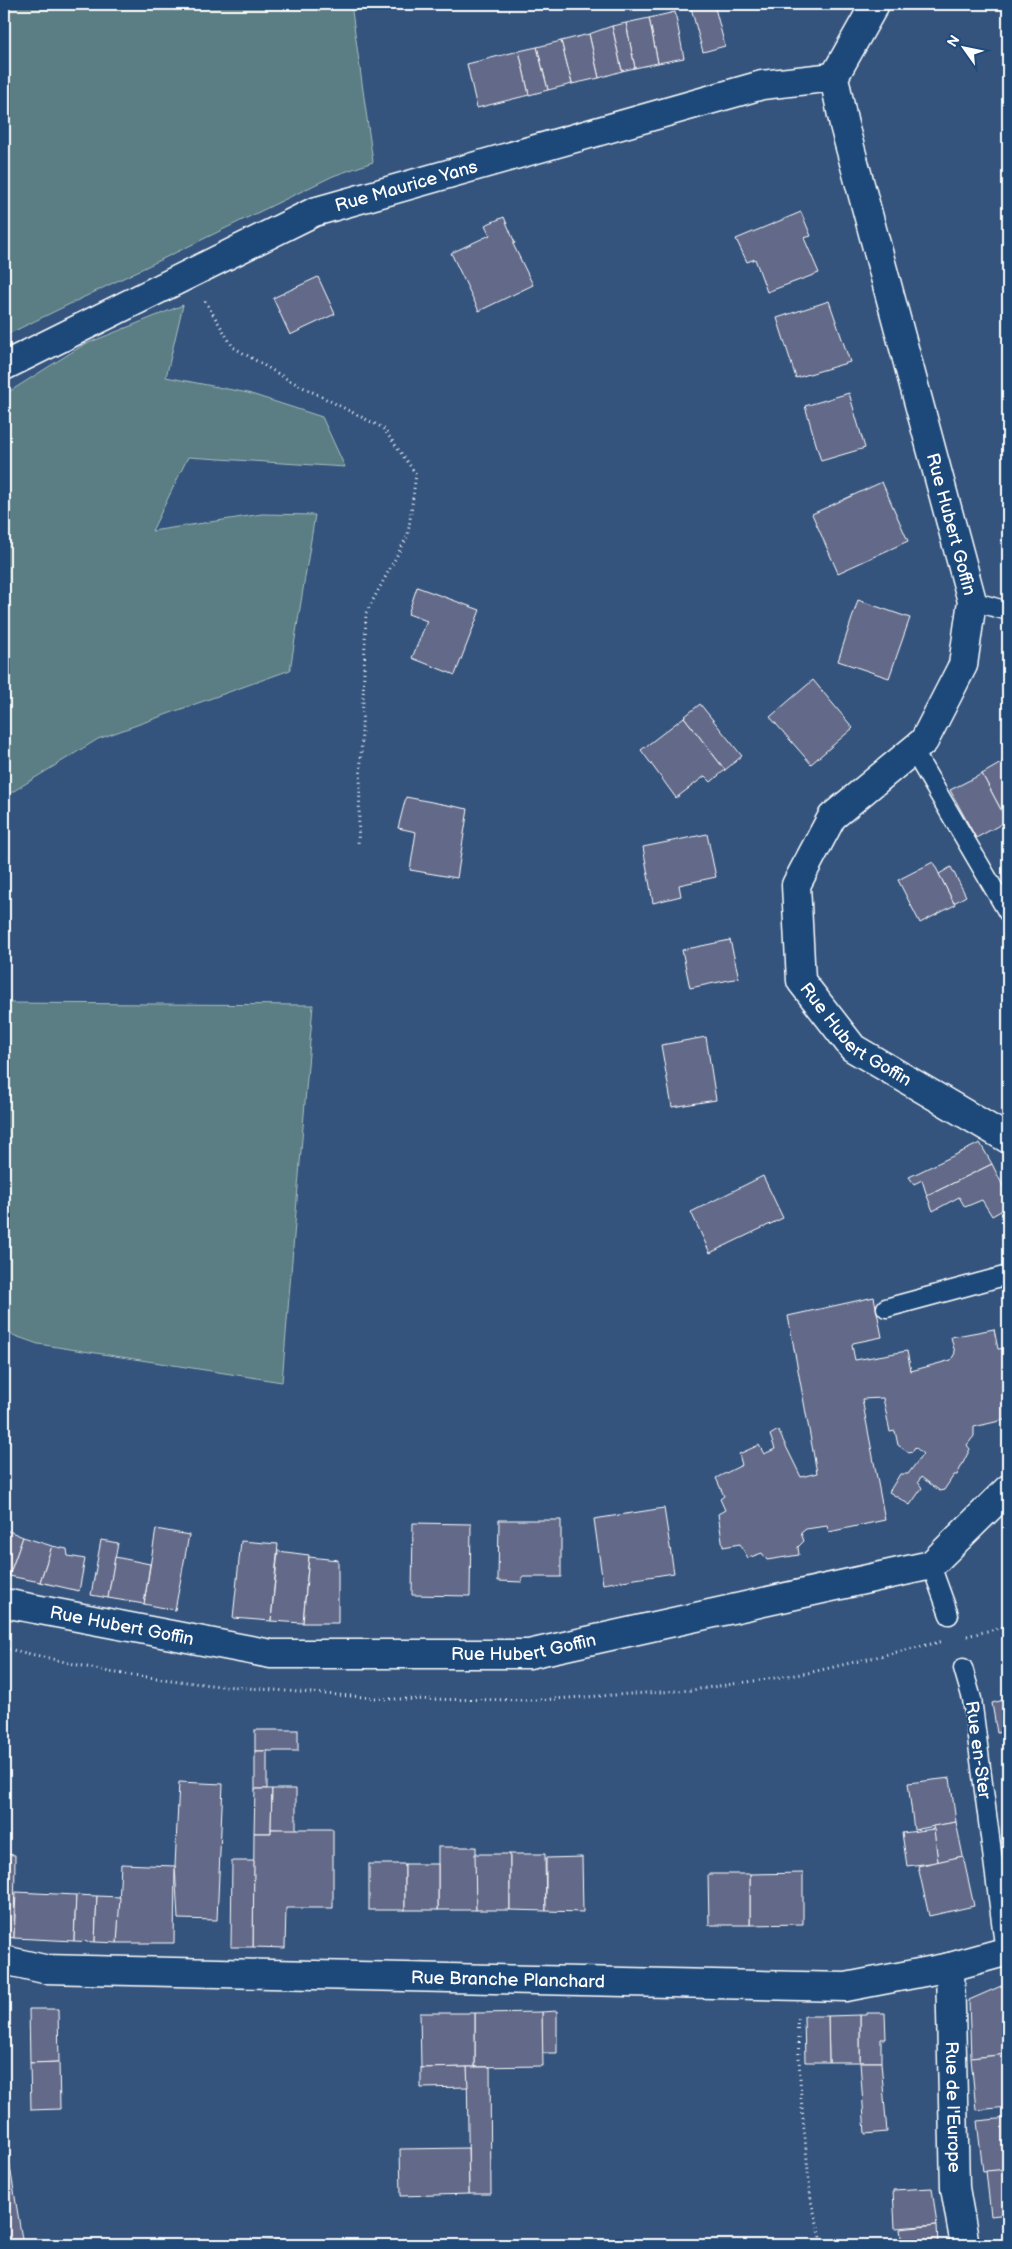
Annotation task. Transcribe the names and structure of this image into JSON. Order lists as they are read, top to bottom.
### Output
{
  "streets": {
    "street": [
      "Rue Maurice Yans",
      "Rue Hubert Goffin",
      "Rue Branche Planchard",
      "Rue de l'Europe"
    ],
    "lane": ["Rue en-Ster"]
  },
  "crossings": [
    ["Rue Maurice Yans", "Rue Hubert Goffin"],
    ["Rue en-Ster", "Rue Branche Planchard"],
    ["Rue Branche Planchard", "Rue de l'Europe"]
  ],
  "north": "top left"
}
